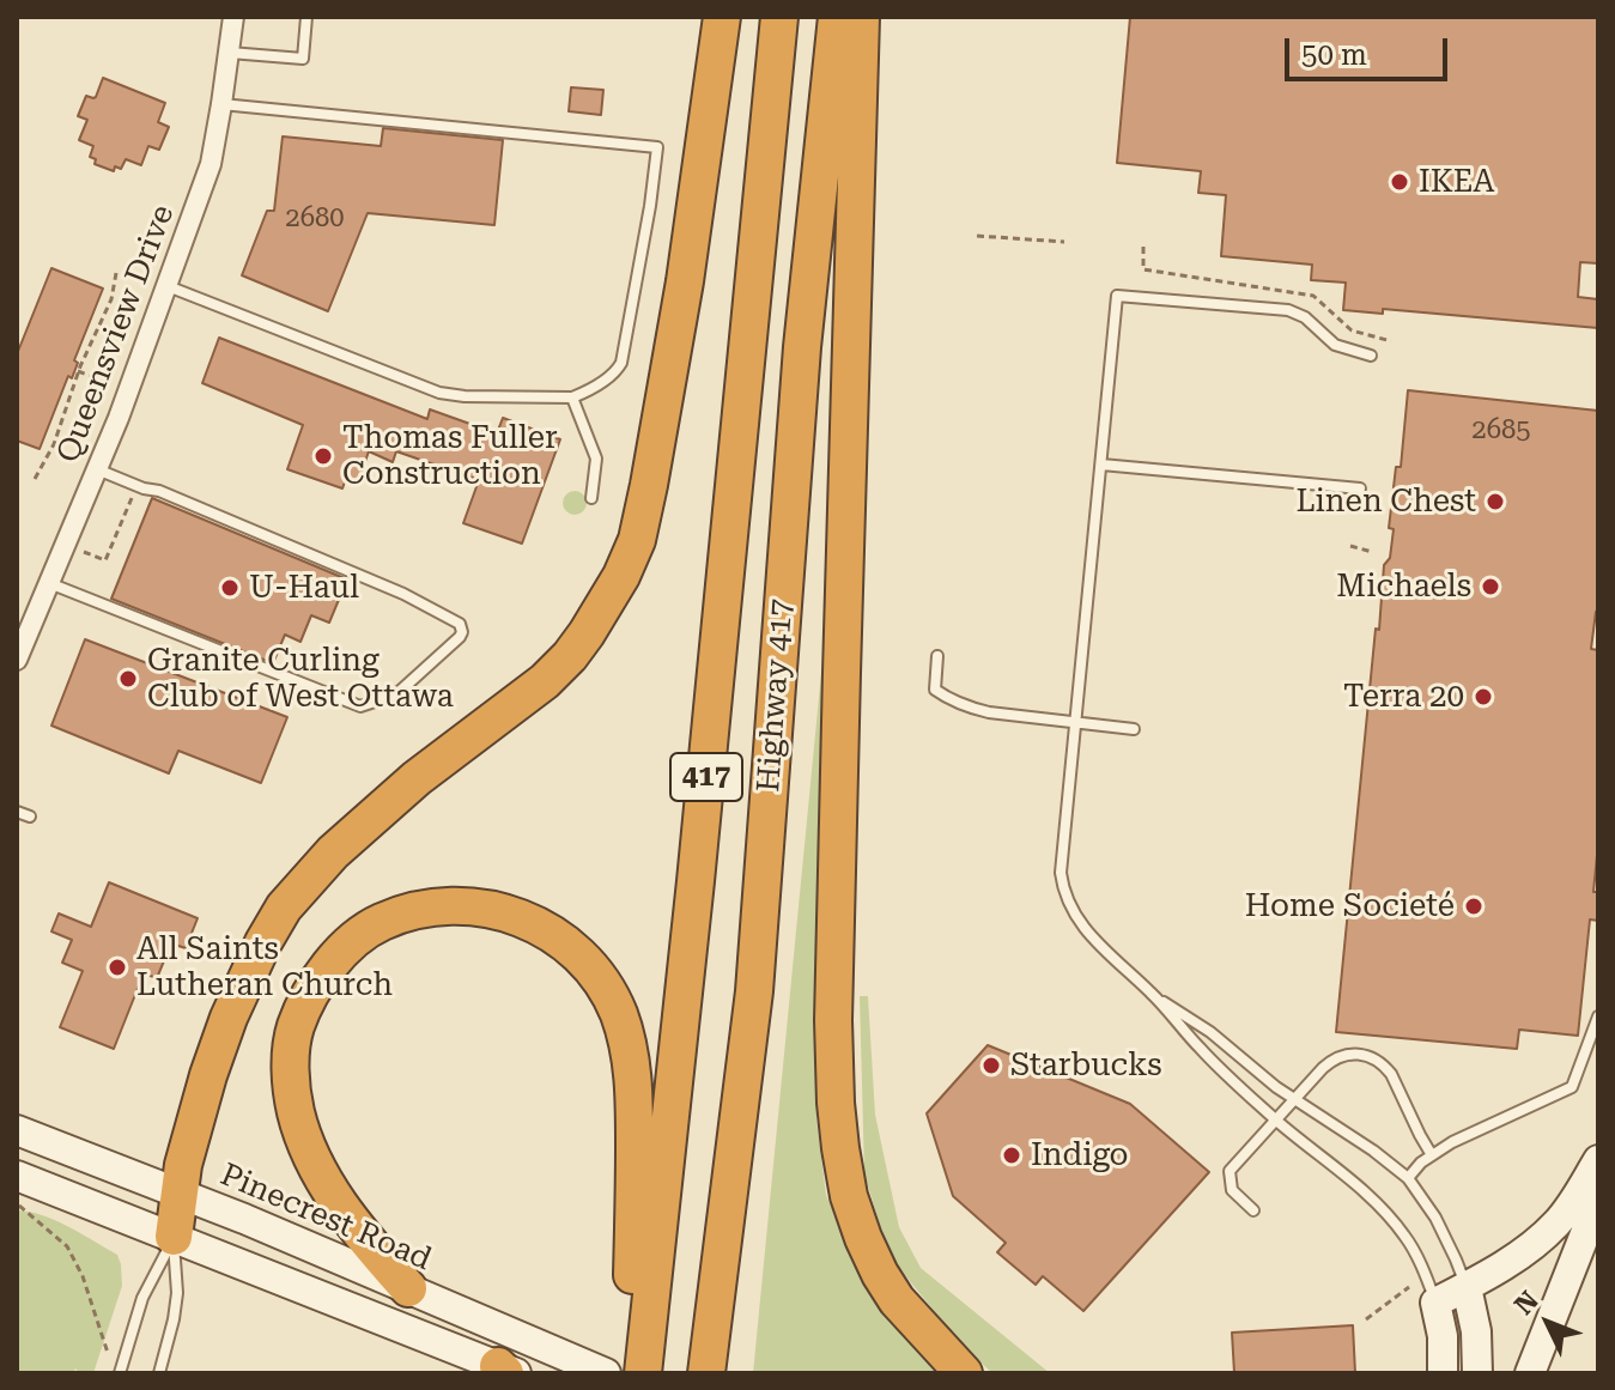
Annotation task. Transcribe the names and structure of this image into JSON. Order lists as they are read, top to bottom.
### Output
{
  "streets": {
    "highway": ["Highway 417", "417"],
    "main road": ["Pinecrest Road"],
    "street": ["Queensview Drive"]
  },
  "places": [
    "IKEA",
    "Thomas Fuller Construction",
    "Linen Chest",
    "Michaels",
    "U-Haul",
    "Granite Curling Club of West Ottawa",
    "Terra 20",
    "Home Societé",
    "All Saints Lutheran Church",
    "Starbucks",
    "Indigo"
  ],
  "house_numbers": ["2680", "2685"],
  "scale_bar": "50 m",
  "north": "top left"
}
